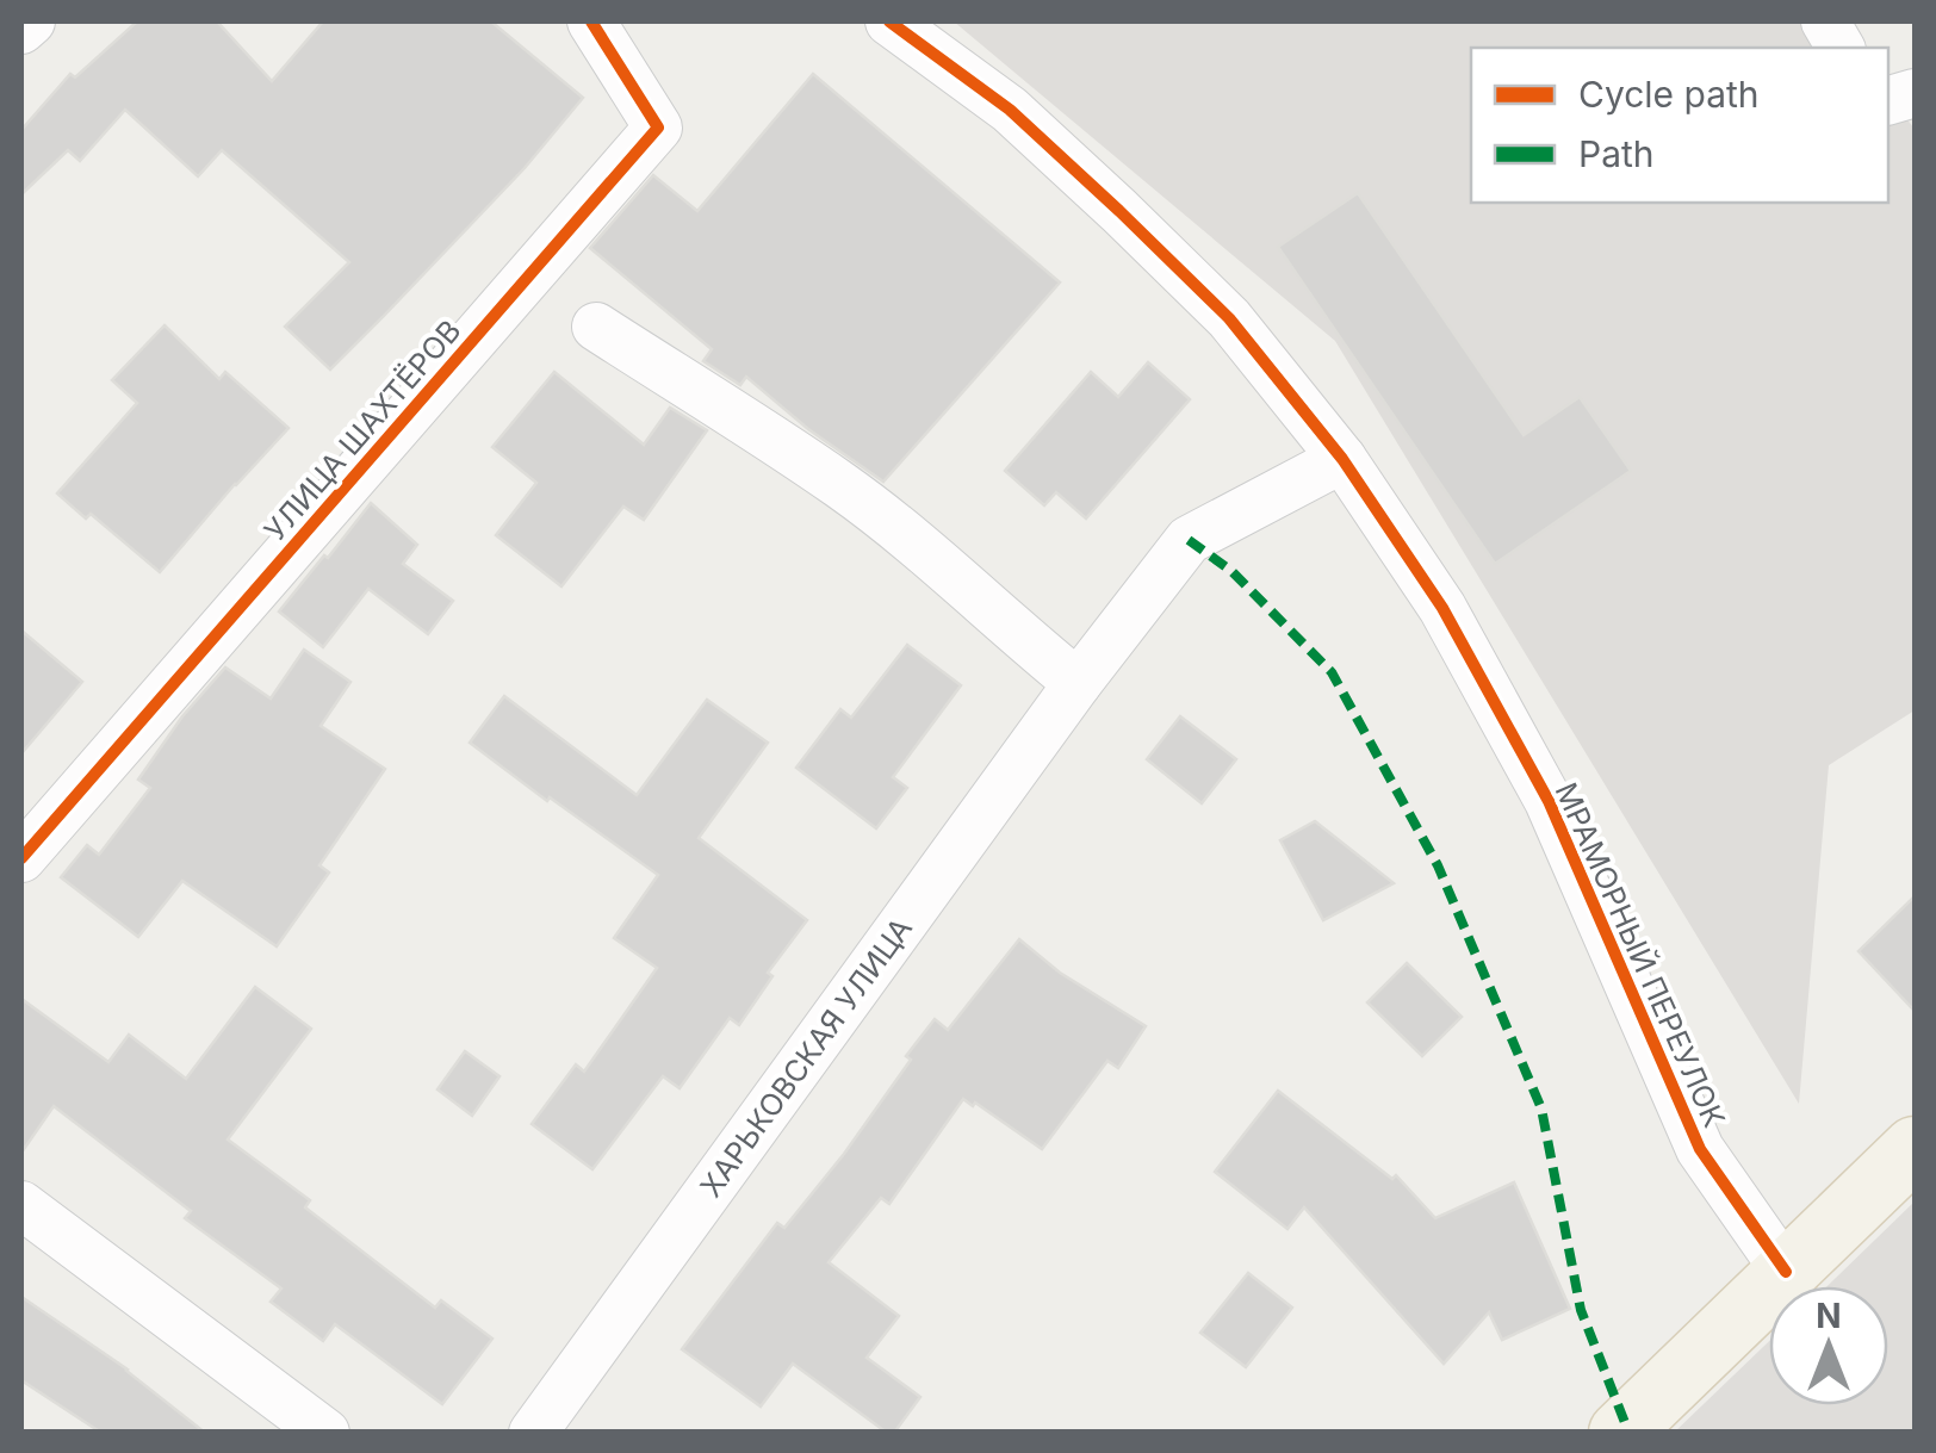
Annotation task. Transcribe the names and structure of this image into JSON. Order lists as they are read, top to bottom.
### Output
{
  "streets": {
    "street": ["УЛИЦА ШАХТЁРОВ", "МРАМОРНЫЙ ПЕРЕУЛОК", "ХАРЬКОВСКАЯ УЛИЦА"]
  },
  "crossings": [
    ["МРАМОРНЫЙ ПЕРЕУЛОК", "ХАРЬКОВСКАЯ УЛИЦА"]
  ],
  "legend": ["Cycle path", "Path"],
  "north": "top"
}
